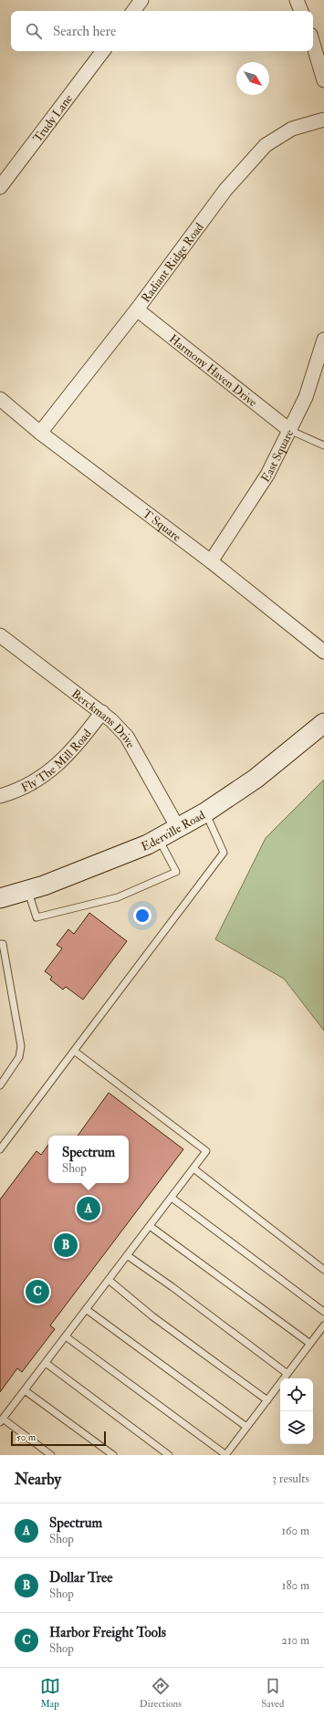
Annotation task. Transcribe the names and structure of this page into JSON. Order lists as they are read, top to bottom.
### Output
{
  "streets": {
    "street": [
      "Trudy Lane",
      "Radiant Ridge Road",
      "Harmony Haven Drive",
      "East Square",
      "T Square",
      "Berckmans Drive",
      "Fly The Mill Road",
      "Ederville Road"
    ]
  },
  "crossings": [
    ["Radiant Ridge Road", "Harmony Haven Drive"],
    ["Radiant Ridge Road", "T Square"],
    ["Harmony Haven Drive", "East Square"],
    ["East Square", "T Square"],
    ["Berckmans Drive", "Fly The Mill Road"],
    ["Berckmans Drive", "Ederville Road"]
  ],
  "scale_bar": "50 m",
  "north": "bottom right",
  "page": {
    "search": "Search here",
    "popup": ["Spectrum", "Shop"],
    "pins": ["A", "B", "C"],
    "scale": "50 m",
    "heading": ["Nearby", "3 results"],
    "list": [
      {
        "mark": "A",
        "name": "Spectrum",
        "note": "Shop",
        "value": "160 m"
      },
      {
        "mark": "B",
        "name": "Dollar Tree",
        "note": "Shop",
        "value": "180 m"
      },
      {
        "mark": "C",
        "name": "Harbor Freight Tools",
        "note": "Shop",
        "value": "210 m"
      }
    ],
    "nav": ["Map", "Directions", "Saved"]
  }
}
